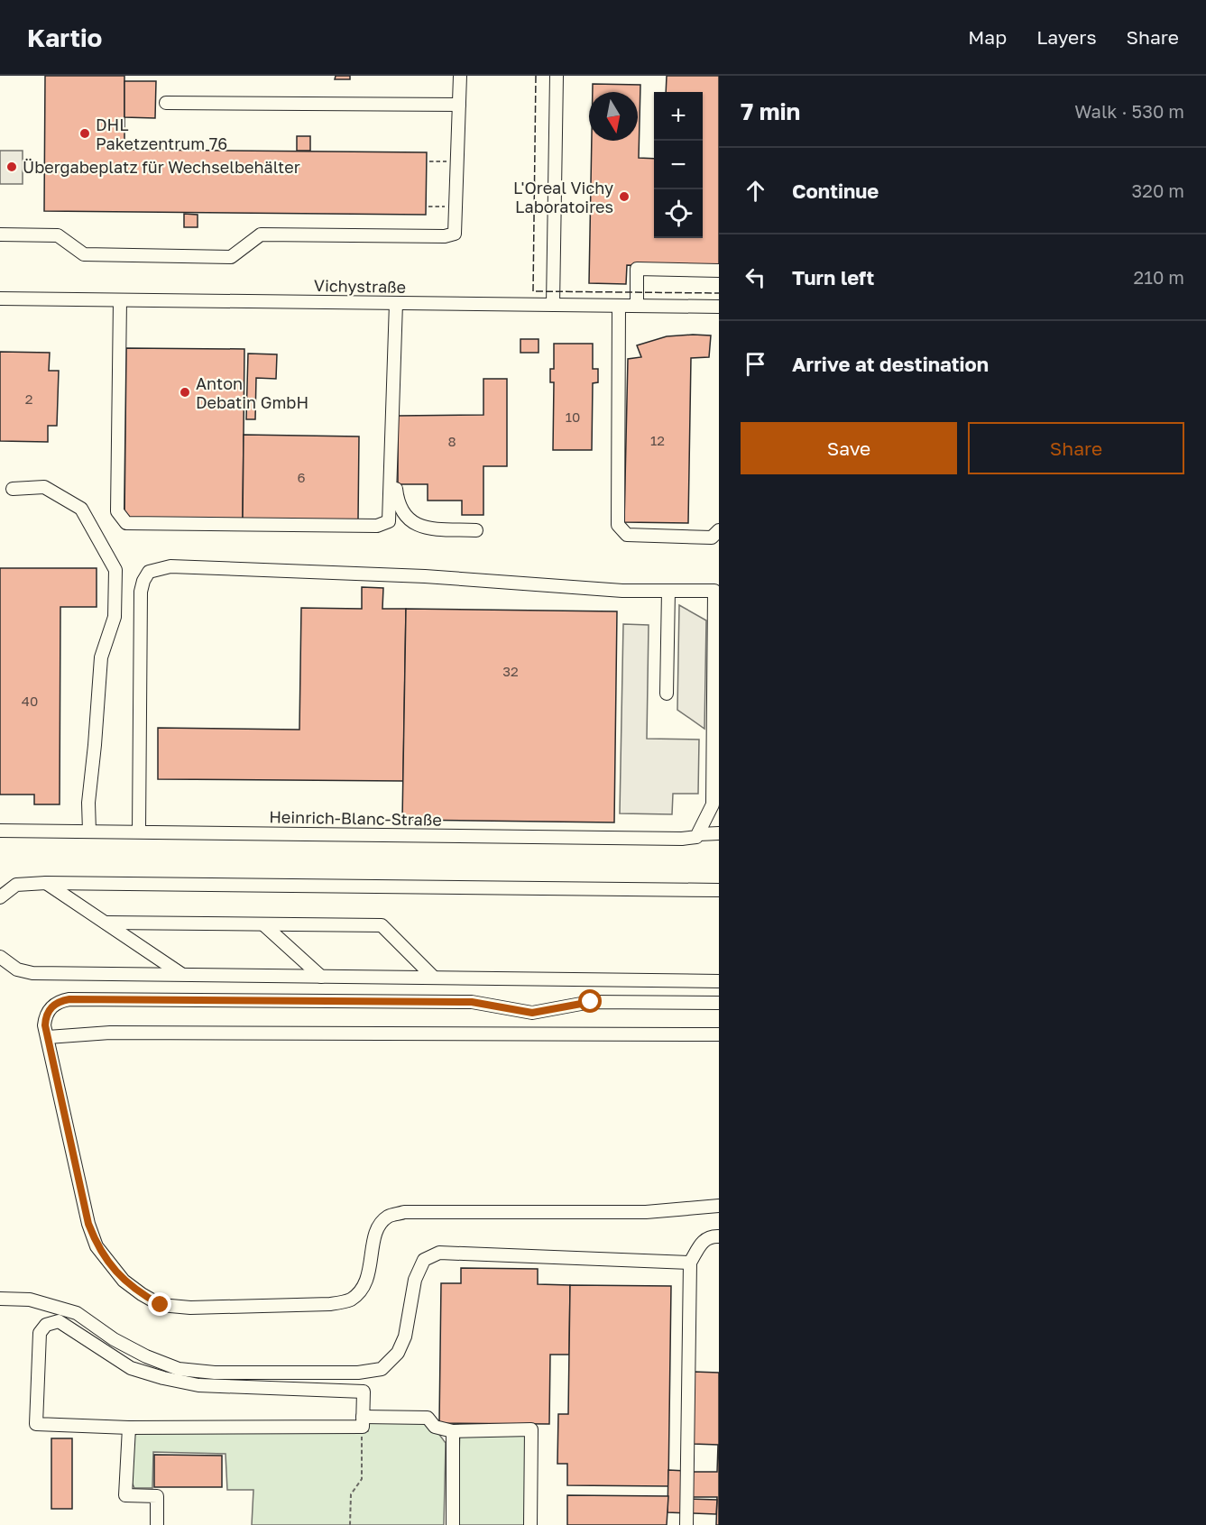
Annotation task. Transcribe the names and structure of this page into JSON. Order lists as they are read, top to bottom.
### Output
{
  "streets": {
    "street": ["Vichystraße", "Heinrich-Blanc-Straße"]
  },
  "places": [
    "DHL Paketzentrum 76",
    "Übergabeplatz für Wechselbehälter",
    "L'Oreal Vichy Laboratoires",
    "Anton Debatin GmbH"
  ],
  "house_numbers": [
    "2",
    "10",
    "12",
    "8",
    "6",
    "32",
    "40"
  ],
  "north": "bottom",
  "page": {
    "header": "Kartio",
    "nav": ["Map", "Layers", "Share"],
    "heading": ["7 min", "Walk · 530 m"],
    "map_buttons": ["+", "−"],
    "list": [
      ["Continue", "320 m"],
      ["Turn left", "210 m"],
      "Arrive at destination"
    ],
    "buttons": ["Save", "Share"]
  }
}
